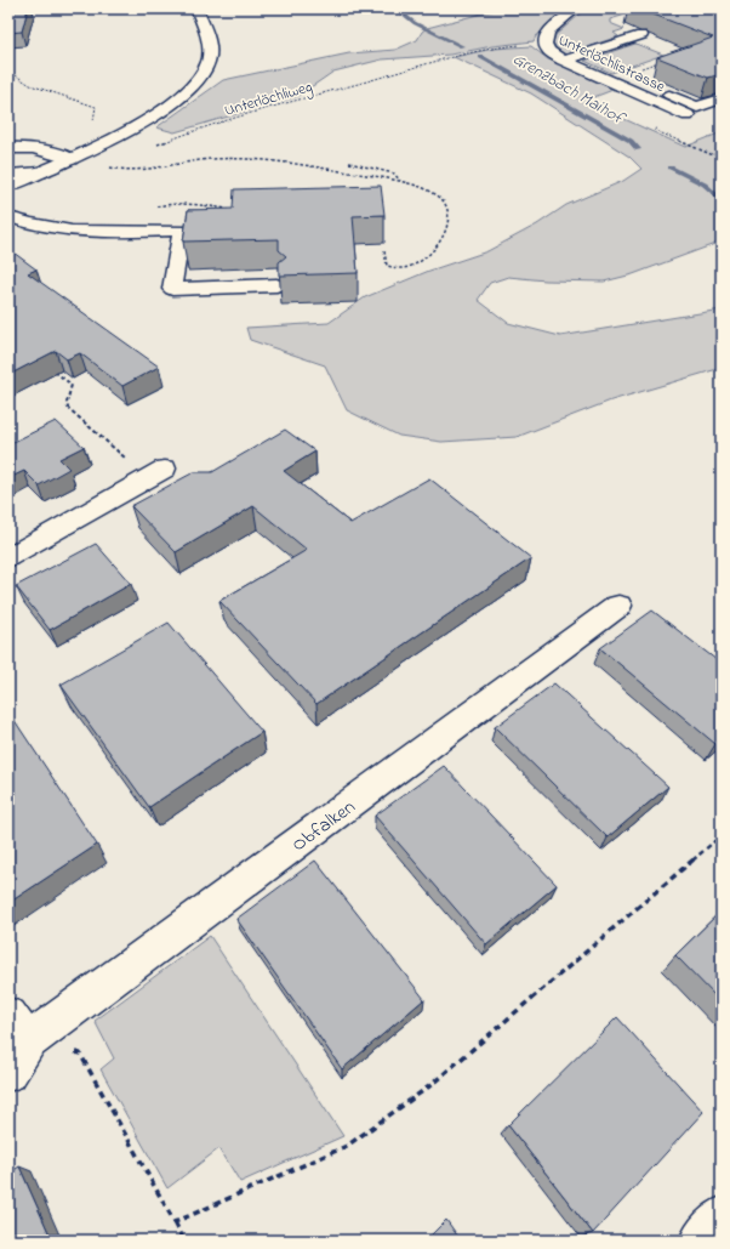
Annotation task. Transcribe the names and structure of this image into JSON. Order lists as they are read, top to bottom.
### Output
{
  "streets": {
    "street": ["Unterlöchlistrasse", "Obfalken"],
    "path": ["Unterlöchliweg"]
  },
  "crossings": [
    ["Unterlöchlistrasse", "Unterlöchliweg"]
  ],
  "water": ["Grenzbach Maihof"]
}
